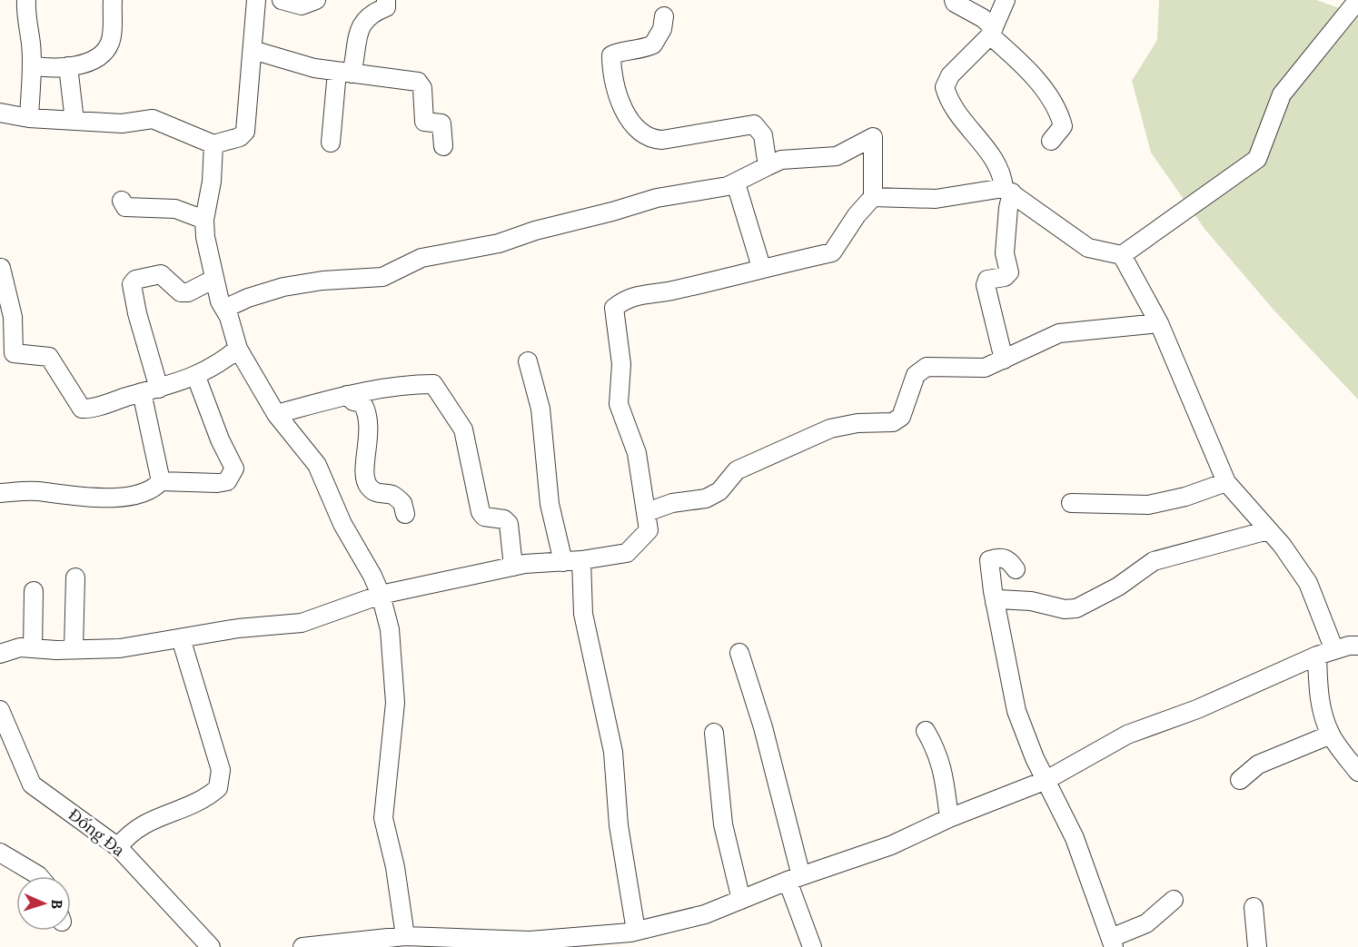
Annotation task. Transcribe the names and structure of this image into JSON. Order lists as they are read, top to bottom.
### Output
{
  "streets": {
    "street": ["Đống Đa"]
  },
  "north": "right"
}
